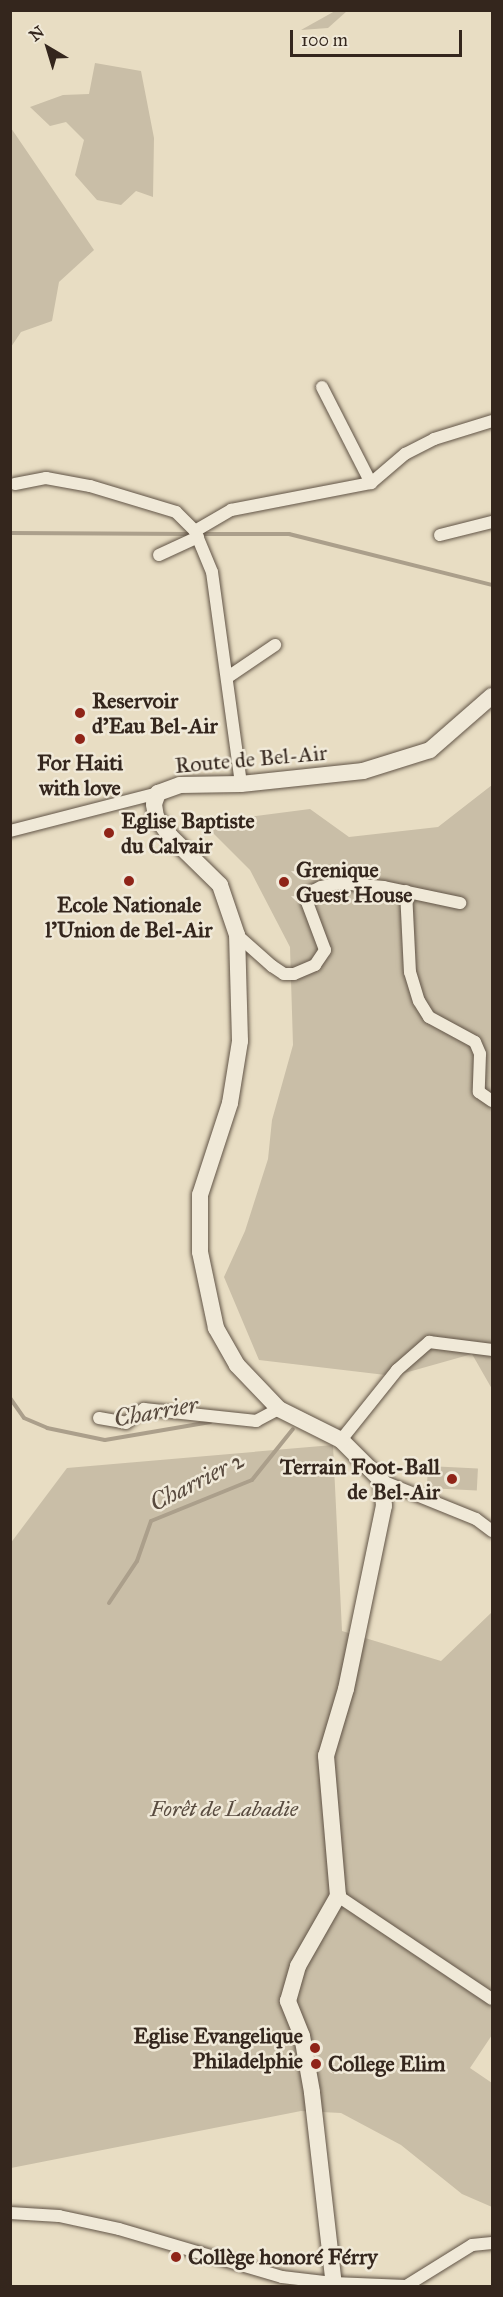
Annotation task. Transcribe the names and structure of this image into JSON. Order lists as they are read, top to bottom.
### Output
{
  "streets": {
    "street": ["Route de Bel-Air"]
  },
  "water": ["Charrier", "Charrier 2"],
  "parks": ["Forêt de Labadie"],
  "places": [
    "Reservoir d'Eau Bel-Air",
    "For Haiti with love",
    "Eglise Baptiste du Calvair",
    "Ecole Nationale l'Union de Bel-Air",
    "Grenique Guest House",
    "Terrain Foot-Ball de Bel-Air",
    "Eglise Evangelique Philadelphie",
    "College Elim",
    "Collège honoré Férry"
  ],
  "scale_bar": "100 m",
  "north": "top left"
}
